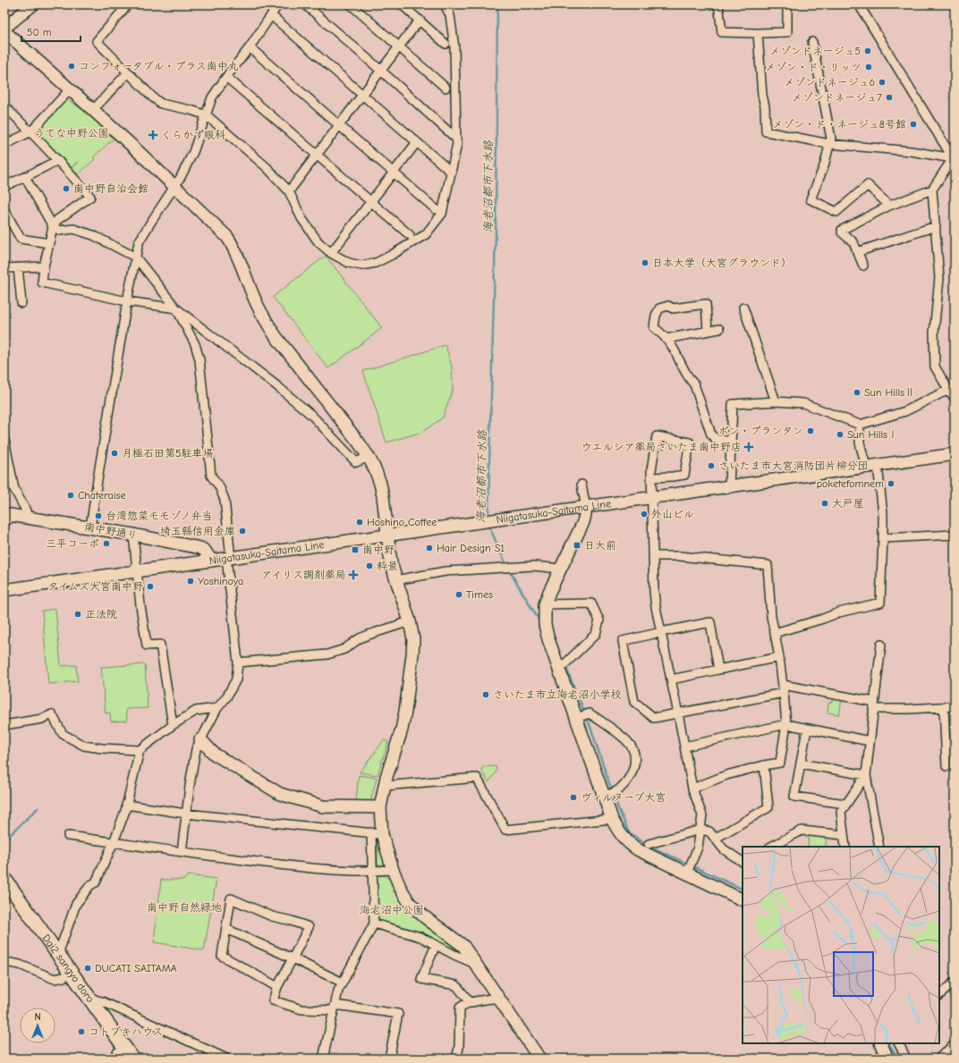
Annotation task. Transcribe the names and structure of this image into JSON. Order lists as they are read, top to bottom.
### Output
{
  "streets": {
    "main road": ["Dai2 sangyo doro"],
    "street": ["Niigatasuka-Saitama Line", "南中野通り"]
  },
  "crossings": [
    ["Niigatasuka-Saitama Line", "南中野通り"]
  ],
  "water": ["海老沼都市下水路"],
  "parks": ["うてな中野公園", "南中野自然緑地", "海老沼中公園"],
  "places": {
    "other": [
      "メゾンドネージュ5",
      "コンフォータブル・プラス南中丸",
      "メゾン・ド・リッツ",
      "メゾンドネージュ6",
      "メゾンドネージュ7",
      "メゾン・ド・ネージュ8号館",
      "南中野自治会館",
      "日本大学（大宮グラウンド）",
      "Sun HillsⅡ",
      "ボン・プランタン",
      "Sun HillsⅠ",
      "月極石田第5駐車場",
      "さいたま市大宮消防団片柳分団",
      "poketefomnem",
      "Chateraise",
      "大戸屋",
      "外山ビル",
      "台湾惣菜モモゾノ弁当",
      "Hoshino Coffee",
      "埼玉縣信用金庫",
      "三平コーポ",
      "Hair Design S1",
      "粋景",
      "Yoshinoya",
      "タイムズ大宮南中野",
      "Times",
      "正法院",
      "さいたま市立海老沼小学校",
      "ヴィルヌーブ大宮",
      "DUCATI SAITAMA",
      "コトブキハウス"
    ],
    "health": ["くらかず眼科", "ウエルシア薬局さいたま南中野店", "アイリス調剤薬局"],
    "transit": ["日大前", "南中野"]
  },
  "scale_bar": "50 m",
  "north": "top"
}
